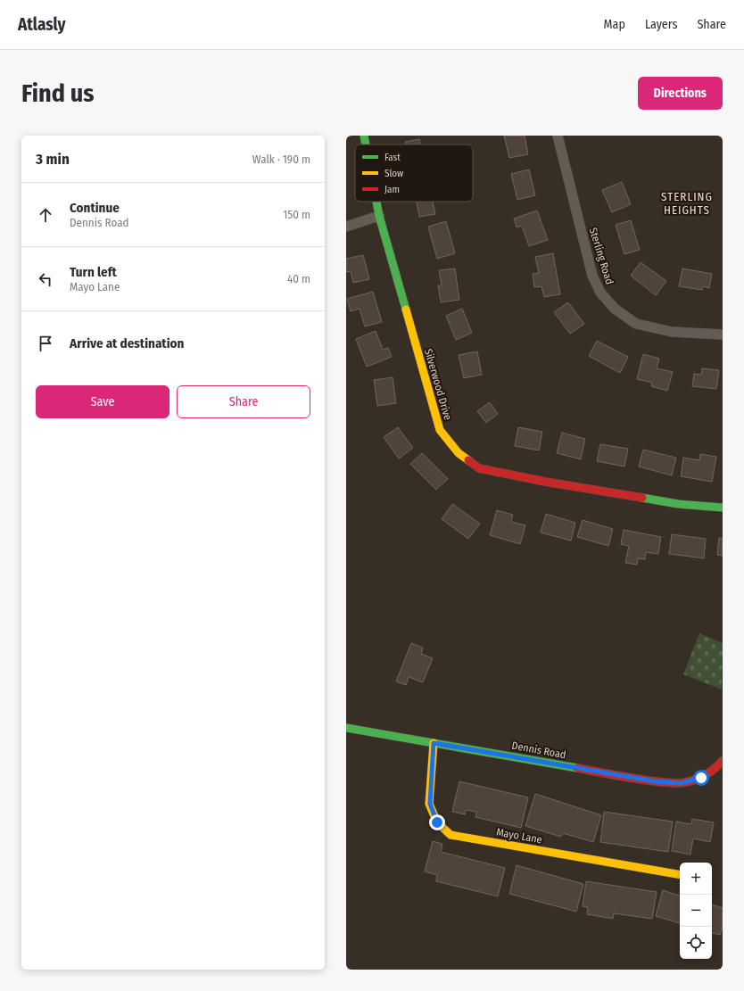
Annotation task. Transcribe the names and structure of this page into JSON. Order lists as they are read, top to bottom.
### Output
{
  "streets": {
    "street": [
      "Sterling Road",
      "Silverwood Drive",
      "Dennis Road",
      "Mayo Lane"
    ]
  },
  "crossings": [
    ["Dennis Road", "Mayo Lane"]
  ],
  "districts": ["STERLING HEIGHTS"],
  "legend": ["Fast", "Slow", "Jam"],
  "page": {
    "header": "Atlasly",
    "nav": ["Map", "Layers", "Share"],
    "buttons": [
      "Directions",
      ["Save", "Share"]
    ],
    "title": "Find us",
    "heading": ["3 min", "Walk · 190 m"],
    "list": [
      ["Continue", "Dennis Road", "150 m"],
      ["Turn left", "Mayo Lane", "40 m"],
      "Arrive at destination"
    ],
    "map_buttons": ["+", "−"]
  }
}
